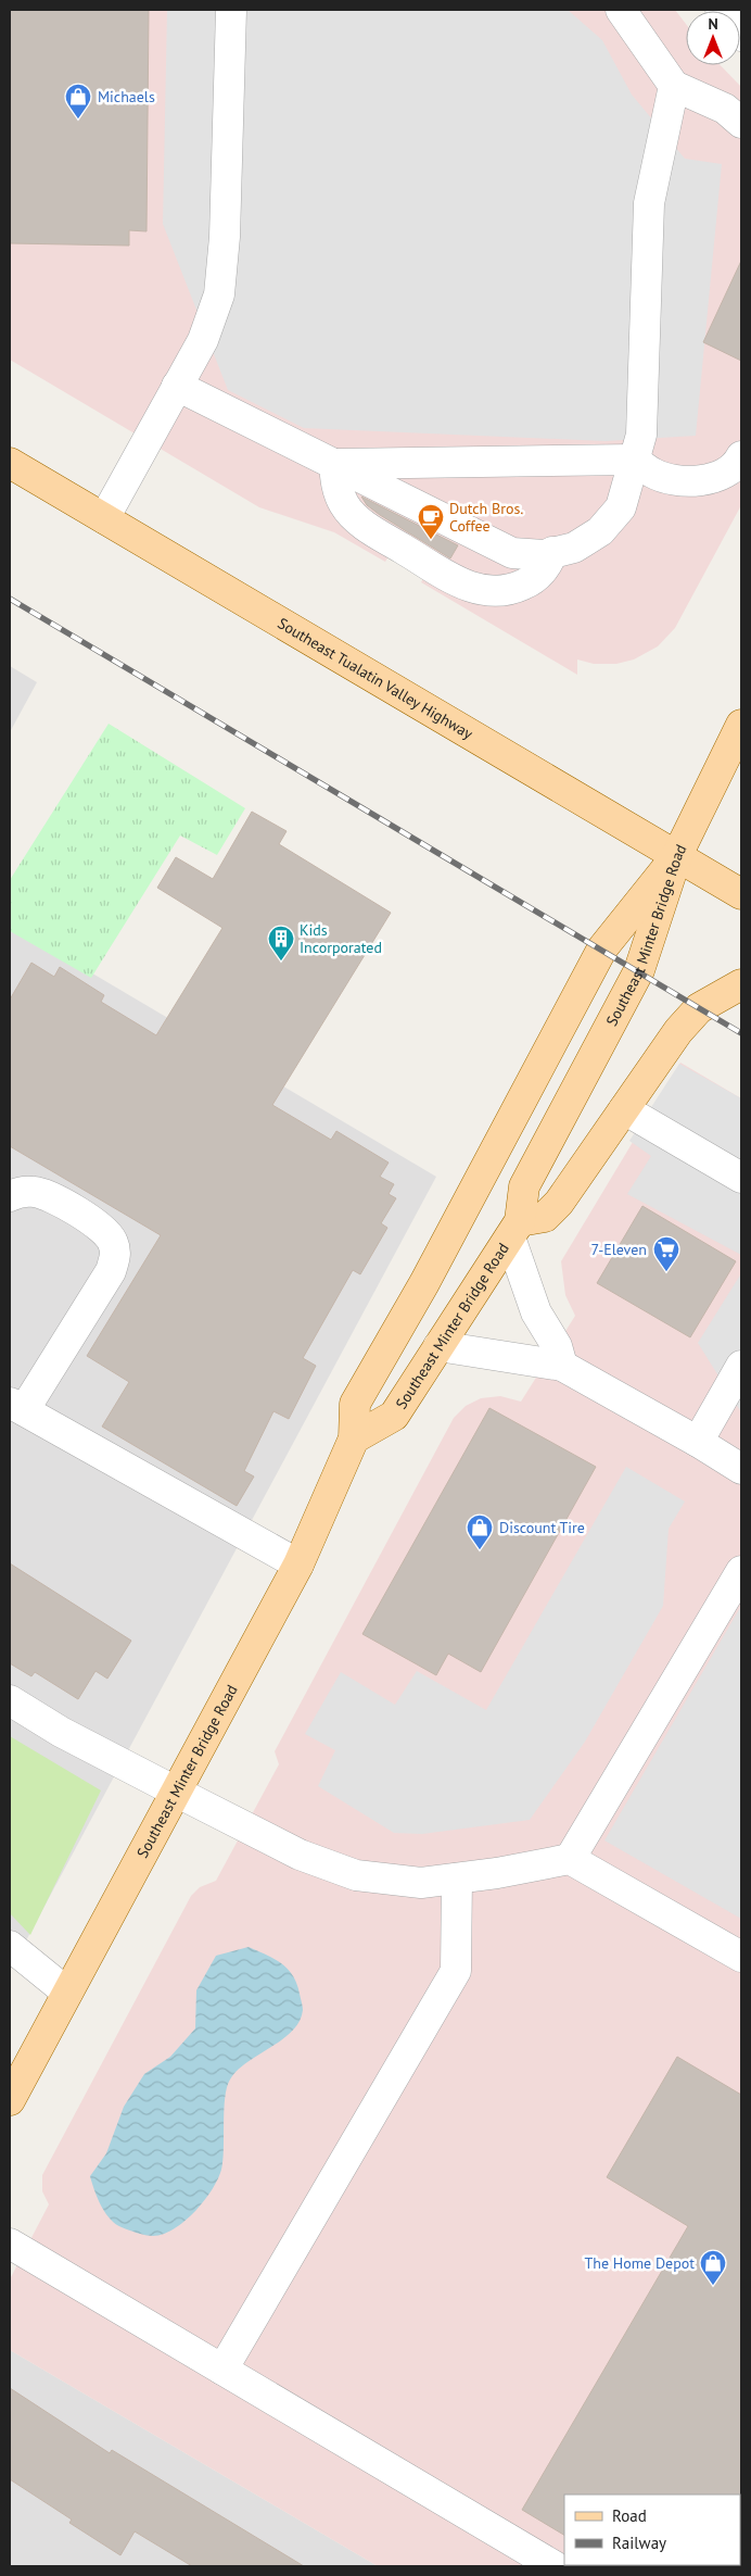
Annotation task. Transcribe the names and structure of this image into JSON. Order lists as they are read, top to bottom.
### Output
{
  "streets": {
    "main road": ["Southeast Tualatin Valley Highway", "Southeast Minter Bridge Road"]
  },
  "crossings": [
    ["Southeast Tualatin Valley Highway", "Southeast Minter Bridge Road"]
  ],
  "places": {
    "shop": ["Michaels", "Discount Tire", "The Home Depot"],
    "cafe": ["Dutch Bros. Coffee"],
    "building": ["Kids Incorporated"],
    "supermarket": ["7-Eleven"]
  },
  "legend": ["Road", "Railway"],
  "north": "top"
}
